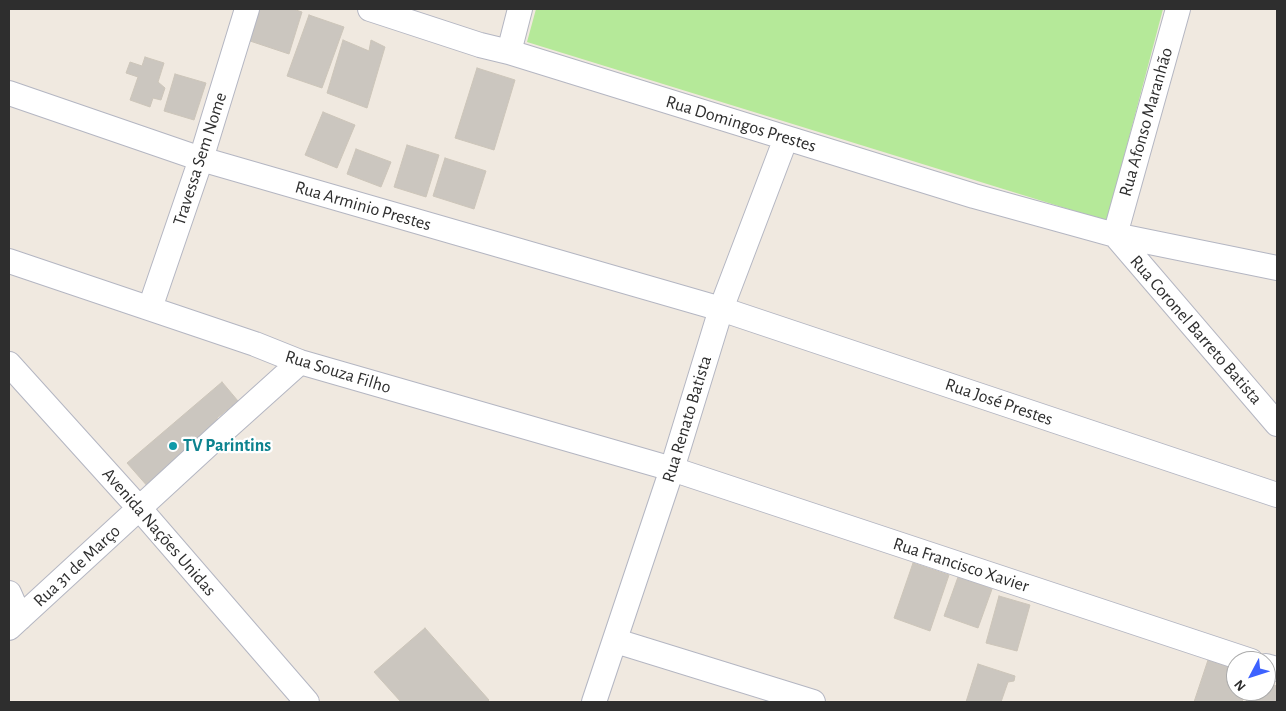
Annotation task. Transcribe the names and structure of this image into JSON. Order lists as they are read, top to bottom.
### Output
{
  "streets": {
    "street": [
      "Rua Afonso Maranhão",
      "Rua Domingos Prestes",
      "Travessa Sem Nome",
      "Rua Arminio Prestes",
      "Rua Coronel Barreto Batista",
      "Rua Souza Filho",
      "Rua José Prestes",
      "Rua Renato Batista",
      "Avenida Nações Unidas",
      "Rua Francisco Xavier",
      "Rua 31 de Março"
    ]
  },
  "crossings": [
    ["Rua Afonso Maranhão", "Rua Domingos Prestes"],
    ["Rua Afonso Maranhão", "Rua Coronel Barreto Batista"],
    ["Rua Domingos Prestes", "Rua Coronel Barreto Batista"],
    ["Rua Domingos Prestes", "Rua Renato Batista"],
    ["Travessa Sem Nome", "Rua Arminio Prestes"],
    ["Travessa Sem Nome", "Rua Souza Filho"],
    ["Rua Arminio Prestes", "Rua José Prestes"],
    ["Rua Arminio Prestes", "Rua Renato Batista"],
    ["Rua Souza Filho", "Rua Renato Batista"],
    ["Rua Souza Filho", "Rua Francisco Xavier"],
    ["Rua Souza Filho", "Rua 31 de Março"],
    ["Rua José Prestes", "Rua Renato Batista"],
    ["Rua Renato Batista", "Rua Francisco Xavier"],
    ["Avenida Nações Unidas", "Rua 31 de Março"]
  ],
  "places": ["TV Parintins"],
  "north": "bottom left"
}
